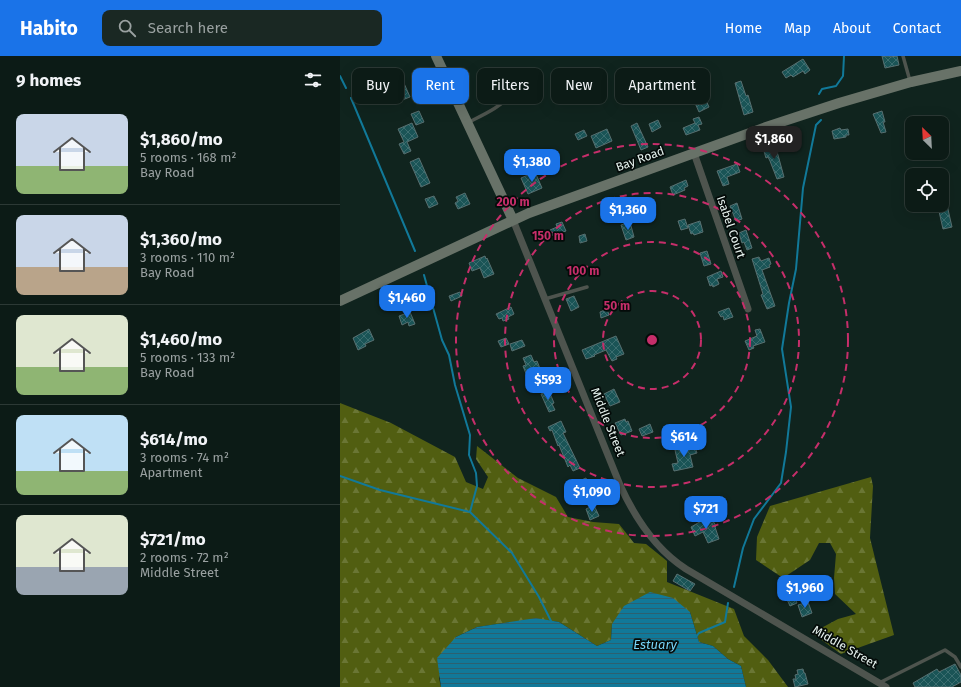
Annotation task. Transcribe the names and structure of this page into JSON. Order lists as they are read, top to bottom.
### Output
{
  "streets": {
    "main road": ["Bay Road", "Middle Street"],
    "street": ["Isabel Court"]
  },
  "crossings": [
    ["Bay Road", "Isabel Court"],
    ["Bay Road", "Middle Street"]
  ],
  "water": ["Estuary"],
  "north": "top left",
  "page": {
    "header": "Habito",
    "search": "Search here",
    "nav": [
      "Home",
      "Map",
      "About",
      "Contact"
    ],
    "heading": "9 homes",
    "chip": [
      "Buy",
      "Rent",
      "Filters",
      "New",
      "Apartment"
    ],
    "list": [
      {
        "name": "$1,860/mo",
        "note": "5 rooms · 168 m² · Bay Road"
      },
      {
        "name": "$1,360/mo",
        "note": "3 rooms · 110 m² · Bay Road"
      },
      {
        "name": "$1,460/mo",
        "note": "5 rooms · 133 m² · Bay Road"
      },
      {
        "name": "$614/mo",
        "note": "3 rooms · 74 m² · Apartment"
      },
      {
        "name": "$721/mo",
        "note": "2 rooms · 72 m² · Middle Street"
      }
    ],
    "price": [
      "$1,860",
      "$1,380",
      "$1,360",
      "$1,460",
      "$593",
      "$614",
      "$1,090",
      "$721",
      "$1,960"
    ]
  },
  "rings": [
    "200 m",
    "150 m",
    "100 m",
    "50 m"
  ]
}
